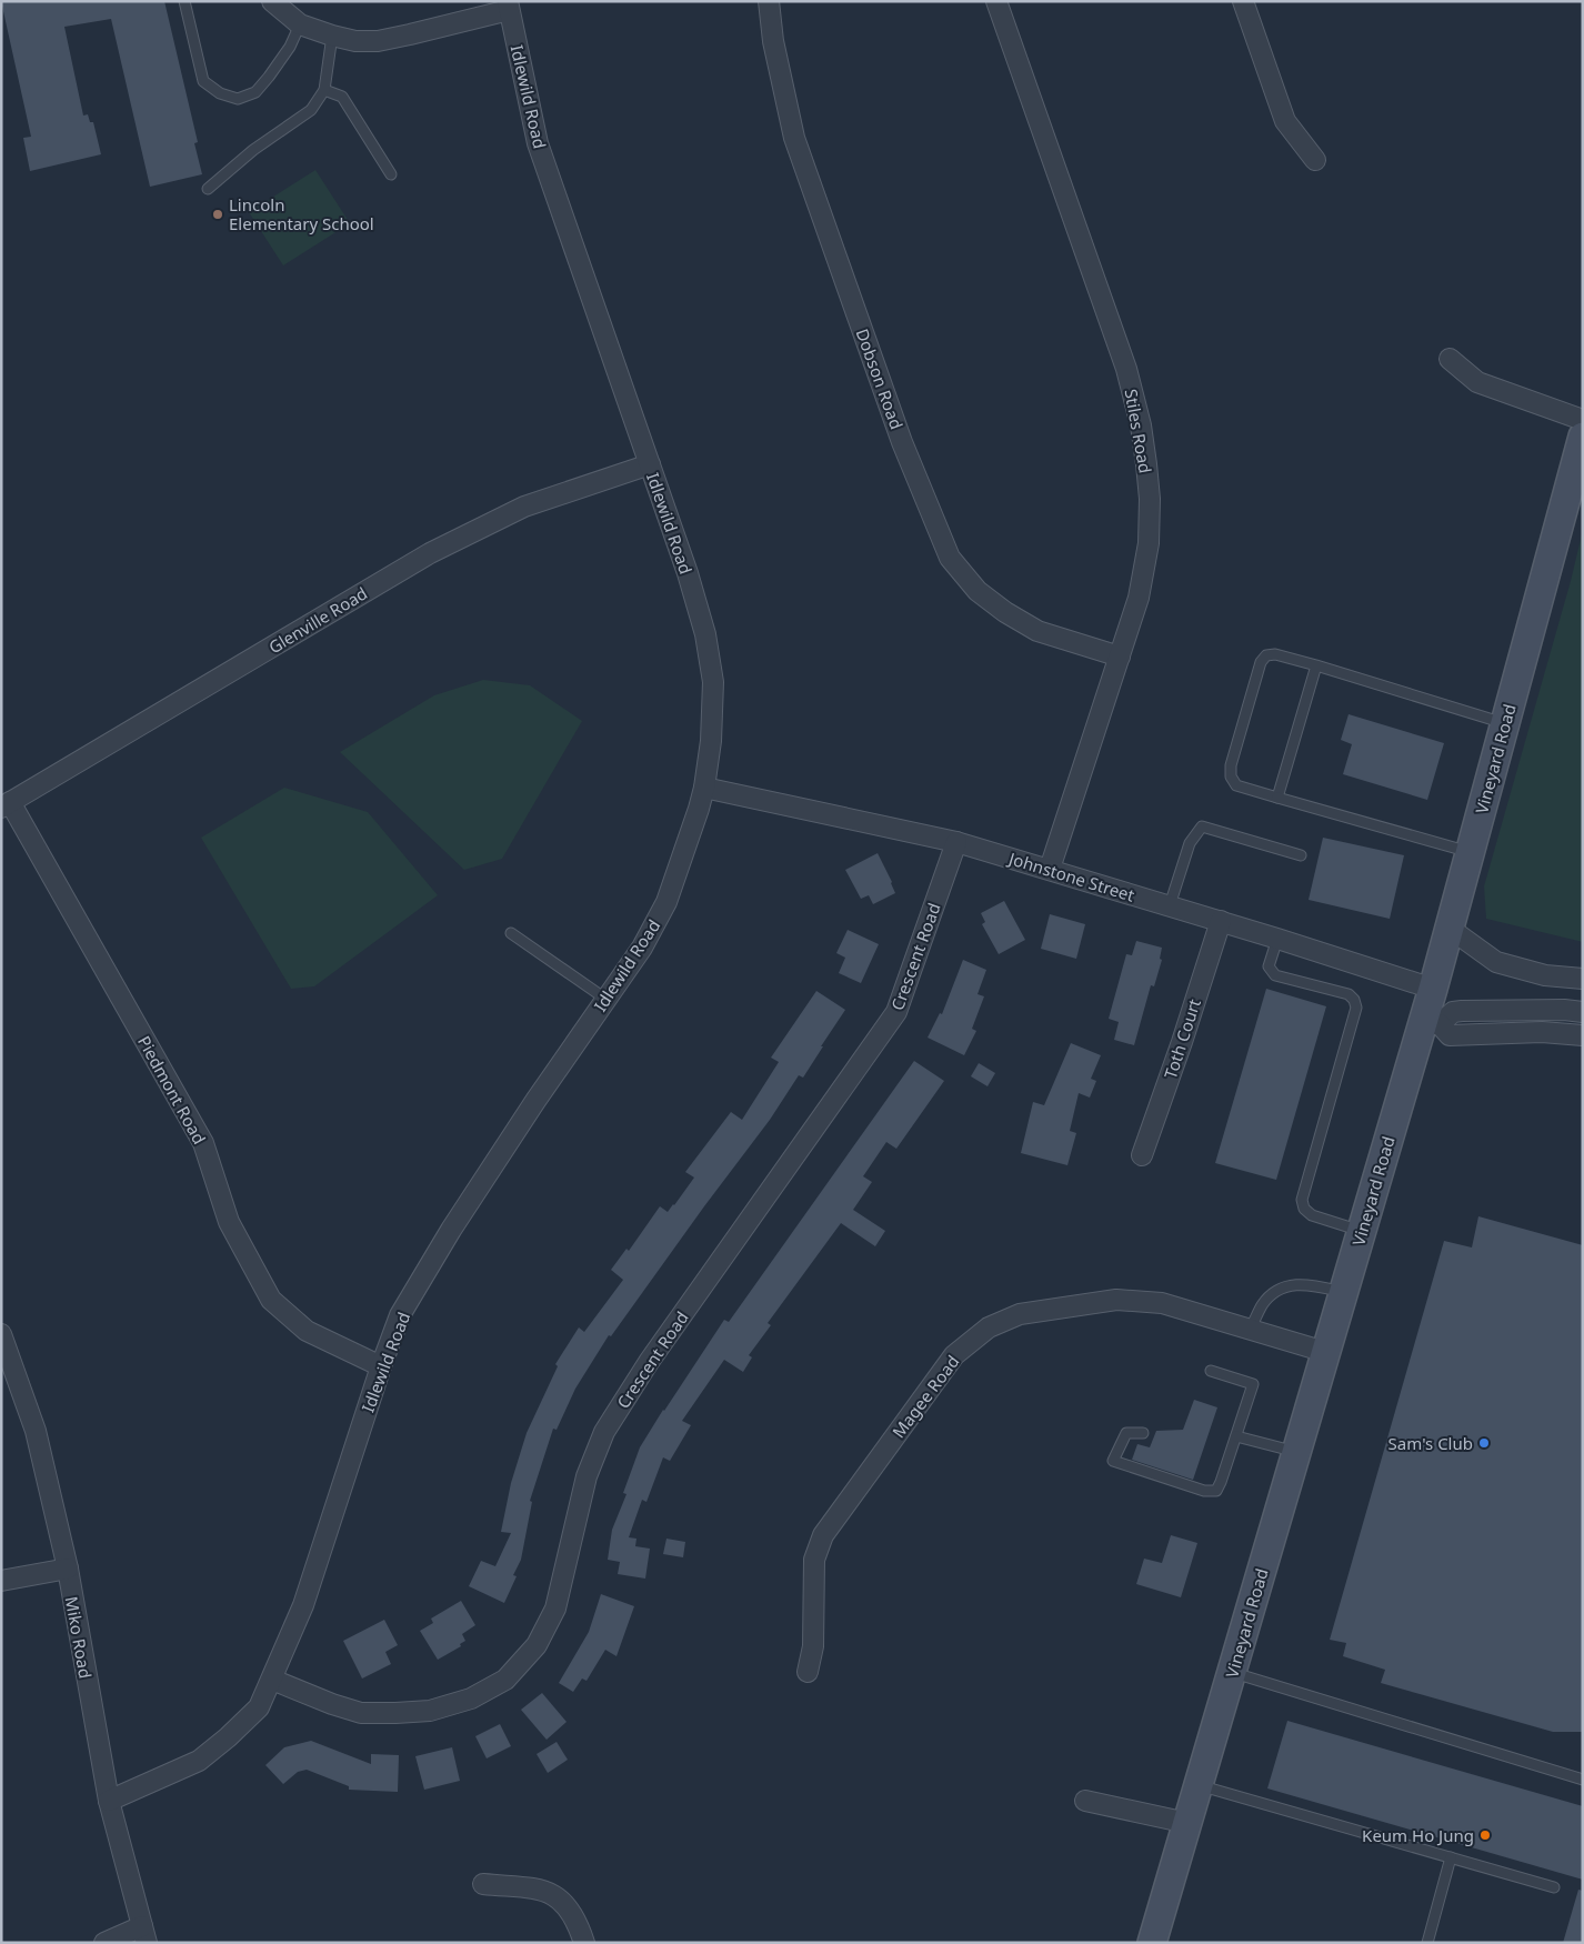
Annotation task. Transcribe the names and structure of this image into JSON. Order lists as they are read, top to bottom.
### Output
{
  "streets": {
    "street": [
      "Idlewild Road",
      "Dobson Road",
      "Stiles Road",
      "Glenville Road",
      "Vineyard Road",
      "Johnstone Street",
      "Crescent Road",
      "Toth Court",
      "Piedmont Road",
      "Magee Road",
      "Miko Road"
    ]
  },
  "crossings": [
    ["Idlewild Road", "Glenville Road"],
    ["Idlewild Road", "Johnstone Street"],
    ["Idlewild Road", "Crescent Road"],
    ["Idlewild Road", "Piedmont Road"],
    ["Idlewild Road", "Miko Road"],
    ["Dobson Road", "Stiles Road"],
    ["Stiles Road", "Johnstone Street"],
    ["Glenville Road", "Piedmont Road"],
    ["Vineyard Road", "Johnstone Street"],
    ["Vineyard Road", "Magee Road"],
    ["Johnstone Street", "Crescent Road"],
    ["Johnstone Street", "Toth Court"]
  ],
  "places": ["Lincoln Elementary School", "Sam's Club", "Keum Ho Jung"]
}
